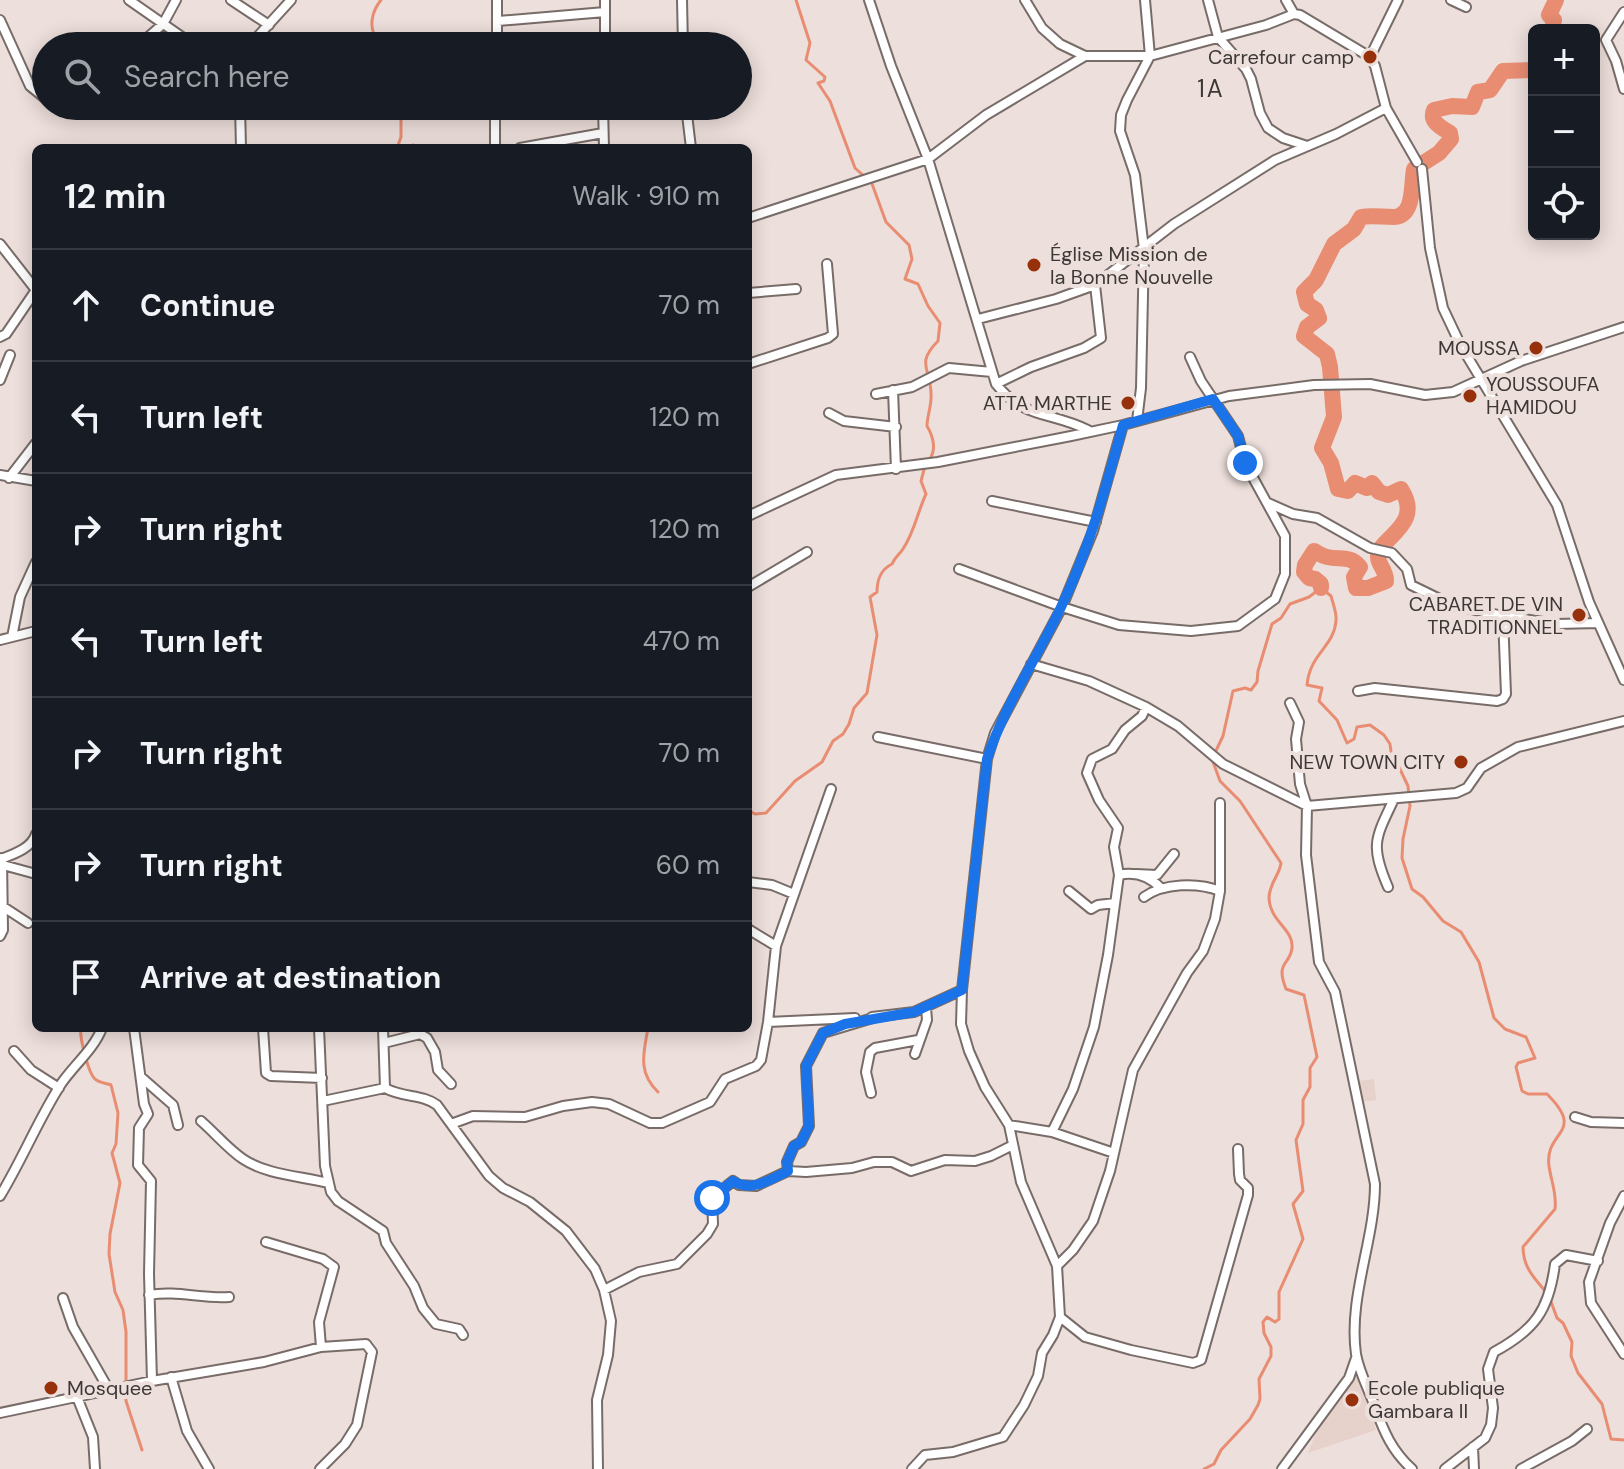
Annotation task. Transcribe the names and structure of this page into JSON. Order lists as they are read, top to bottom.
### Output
{
  "districts": ["1A"],
  "places": [
    "Carrefour camp",
    "Église Mission de la Bonne Nouvelle",
    "MOUSSA",
    "YOUSSOUFA HAMIDOU",
    "ATTA MARTHE",
    "CABARET DE VIN TRADITIONNEL",
    "NEW TOWN CITY",
    "Mosquee",
    "Ecole publique Gambara II"
  ],
  "page": {
    "map_buttons": ["+", "−"],
    "search": "Search here",
    "heading": ["12 min", "Walk · 910 m"],
    "list": [
      ["Continue", "70 m"],
      ["Turn left", "120 m"],
      ["Turn right", "120 m"],
      ["Turn left", "470 m"],
      ["Turn right", "70 m"],
      ["Turn right", "60 m"],
      "Arrive at destination"
    ]
  }
}
